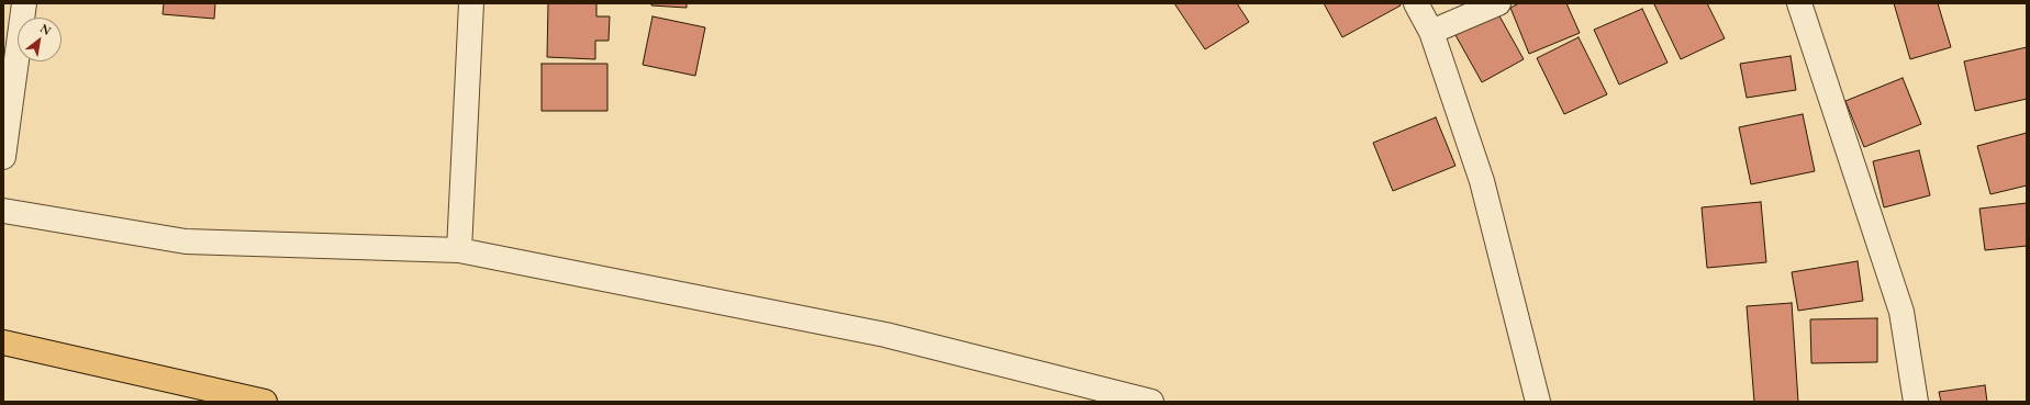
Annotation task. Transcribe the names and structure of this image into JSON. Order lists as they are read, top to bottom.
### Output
{
  "north": "top right"
}
